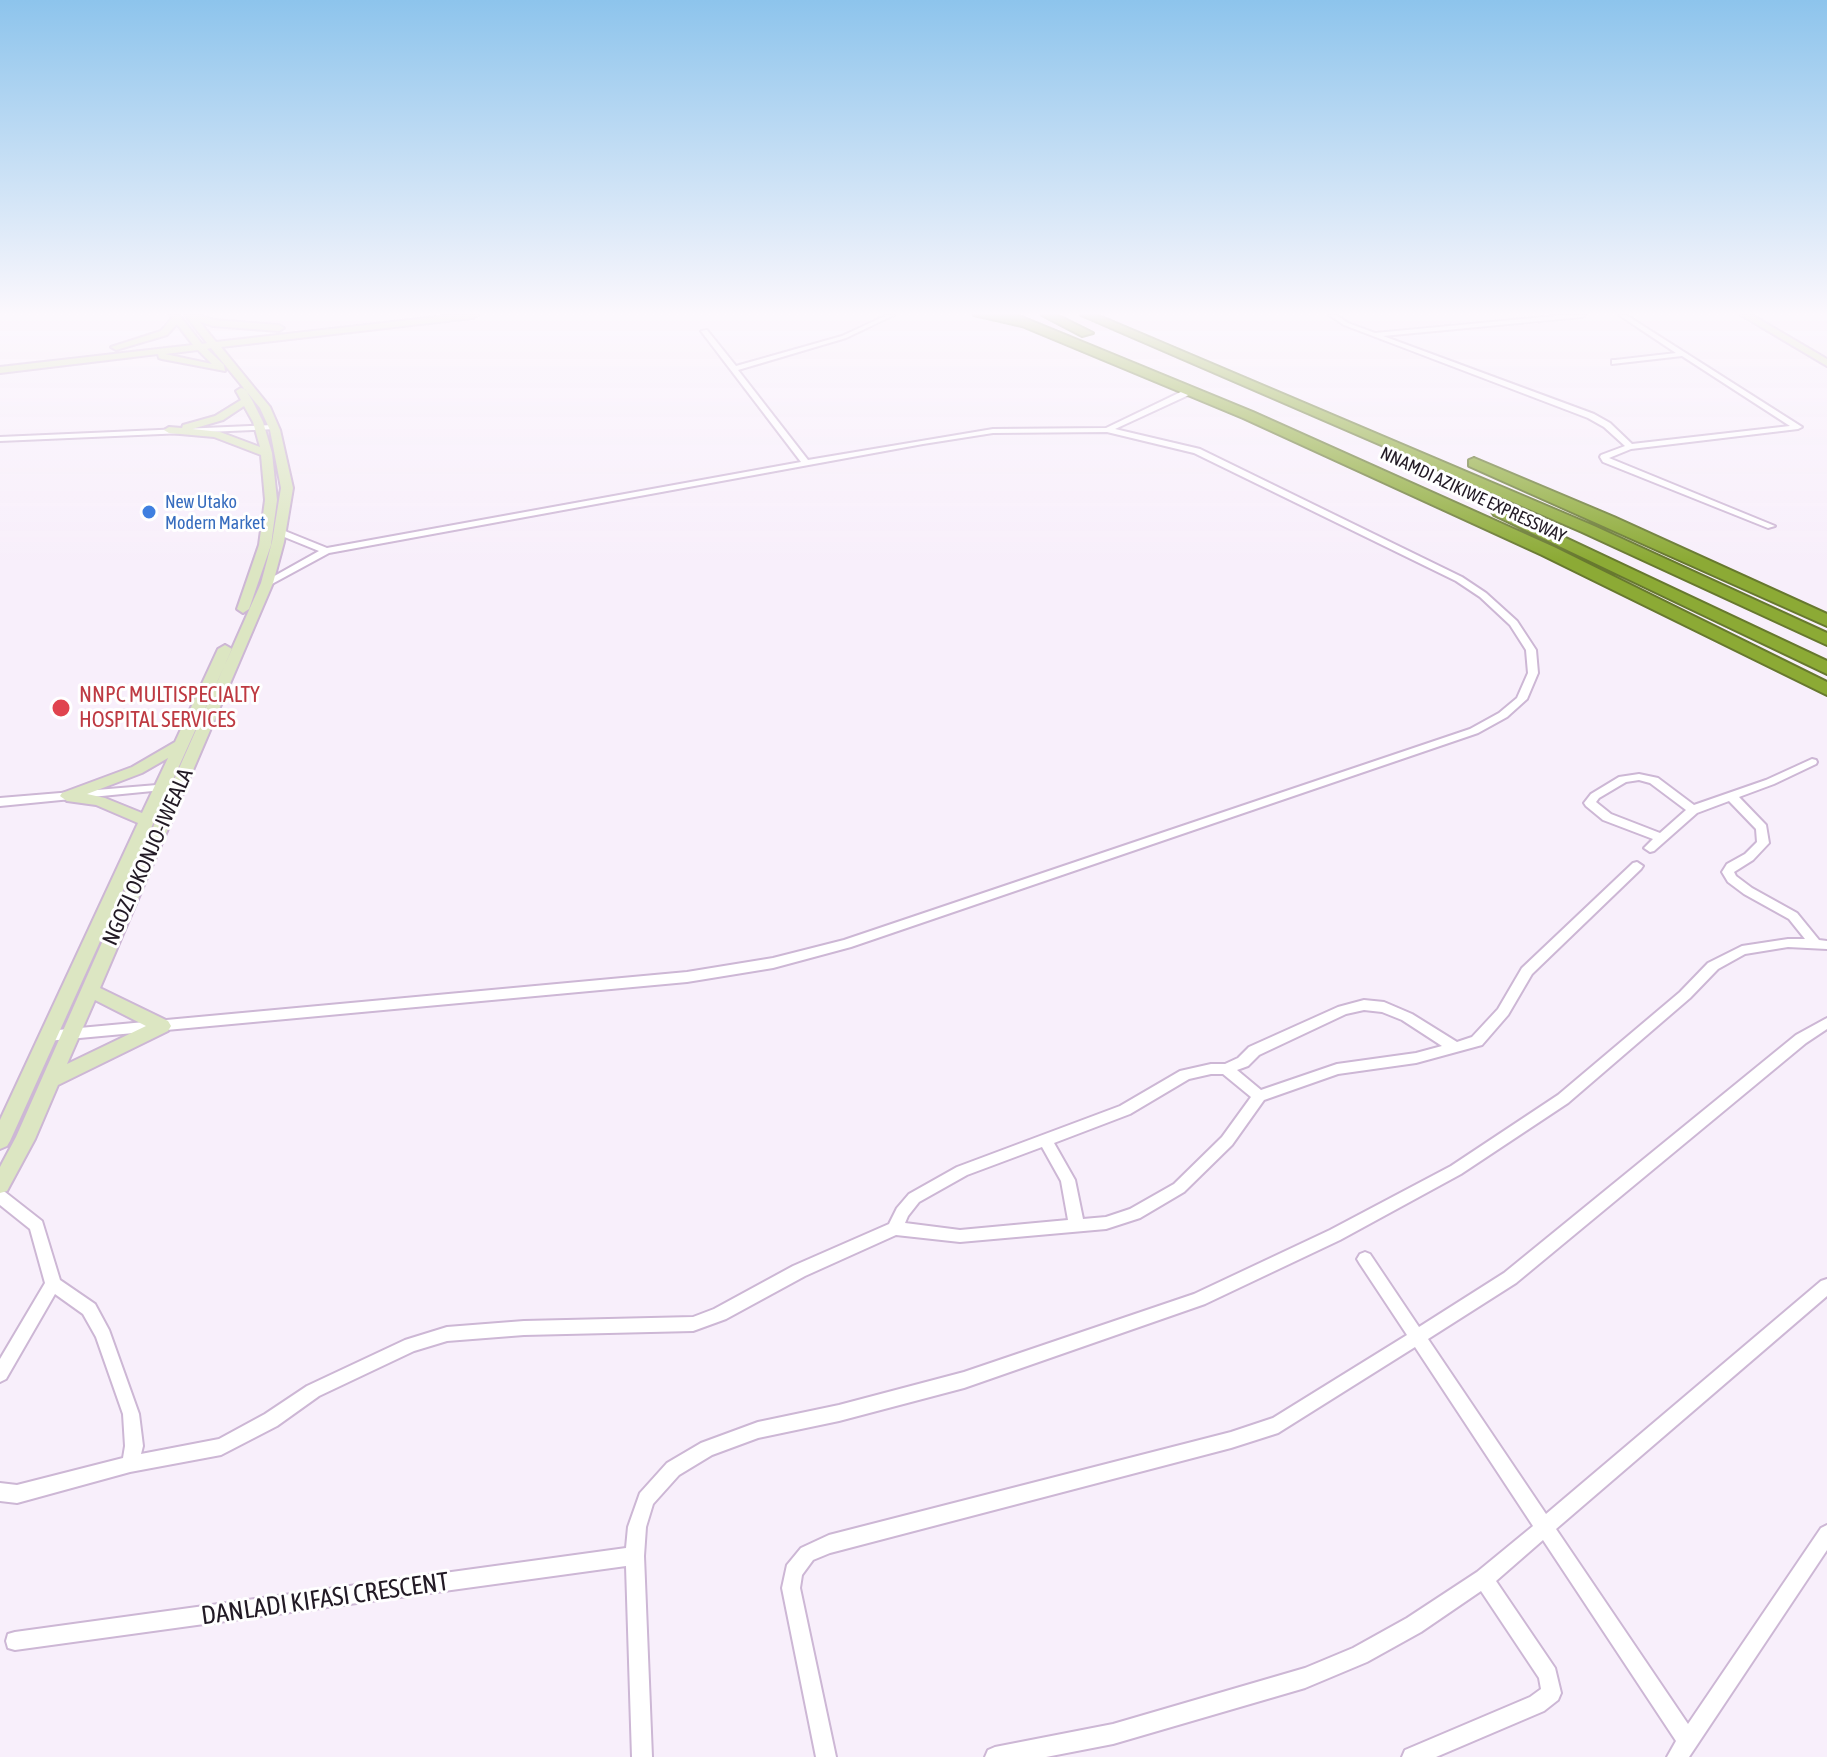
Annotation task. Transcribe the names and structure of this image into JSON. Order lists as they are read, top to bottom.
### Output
{
  "streets": {
    "highway": ["NNAMDI AZIKIWE EXPRESSWAY"],
    "street": ["NGOZI OKONJO-IWEALA", "DANLADI KIFASI CRESCENT"]
  },
  "places": ["New Utako Modern Market", "NNPC MULTISPECIALTY HOSPITAL SERVICES"]
}
